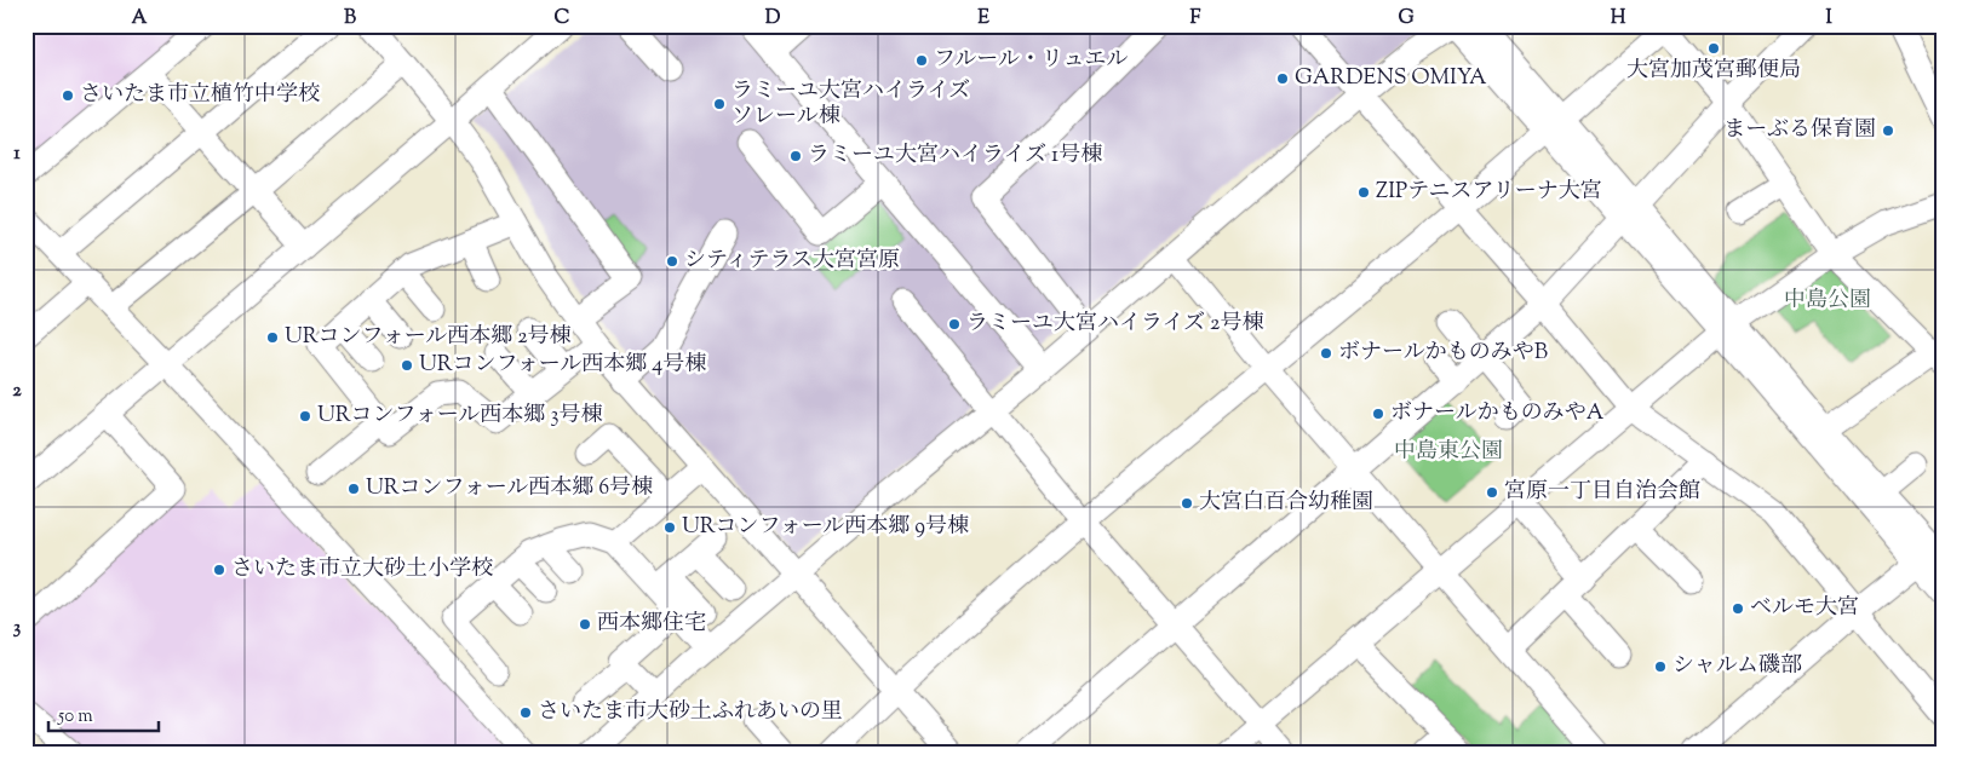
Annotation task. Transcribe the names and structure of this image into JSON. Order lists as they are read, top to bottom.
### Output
{
  "parks": ["中島公園", "中島東公園"],
  "places": [
    "大宮加茂宮郵便局",
    "フルール・リュエル",
    "GARDENS OMIYA",
    "さいたま市立植竹中学校",
    "ラミーユ大宮ハイライズ ソレール棟",
    "まーぶる保育園",
    "ラミーユ大宮ハイライズ 1号棟",
    "ZIPテニスアリーナ大宮",
    "シティテラス大宮宮原",
    "ラミーユ大宮ハイライズ 2号棟",
    "URコンフォール西本郷 2号棟",
    "ボナールかものみやB",
    "URコンフォール西本郷 4号棟",
    "ボナールかものみやA",
    "URコンフォール西本郷 3号棟",
    "URコンフォール西本郷 6号棟",
    "宮原一丁目自治会館",
    "大宮白百合幼稚園",
    "URコンフォール西本郷 9号棟",
    "さいたま市立大砂土小学校",
    "ベルモ大宮",
    "西本郷住宅",
    "シャルム磯部",
    "さいたま市大砂土ふれあいの里"
  ],
  "scale_bar": "50 m",
  "grid": {
    "columns": [
      "A",
      "B",
      "C",
      "D",
      "E",
      "F",
      "G",
      "H",
      "I"
    ],
    "rows": ["1", "2", "3"]
  }
}
